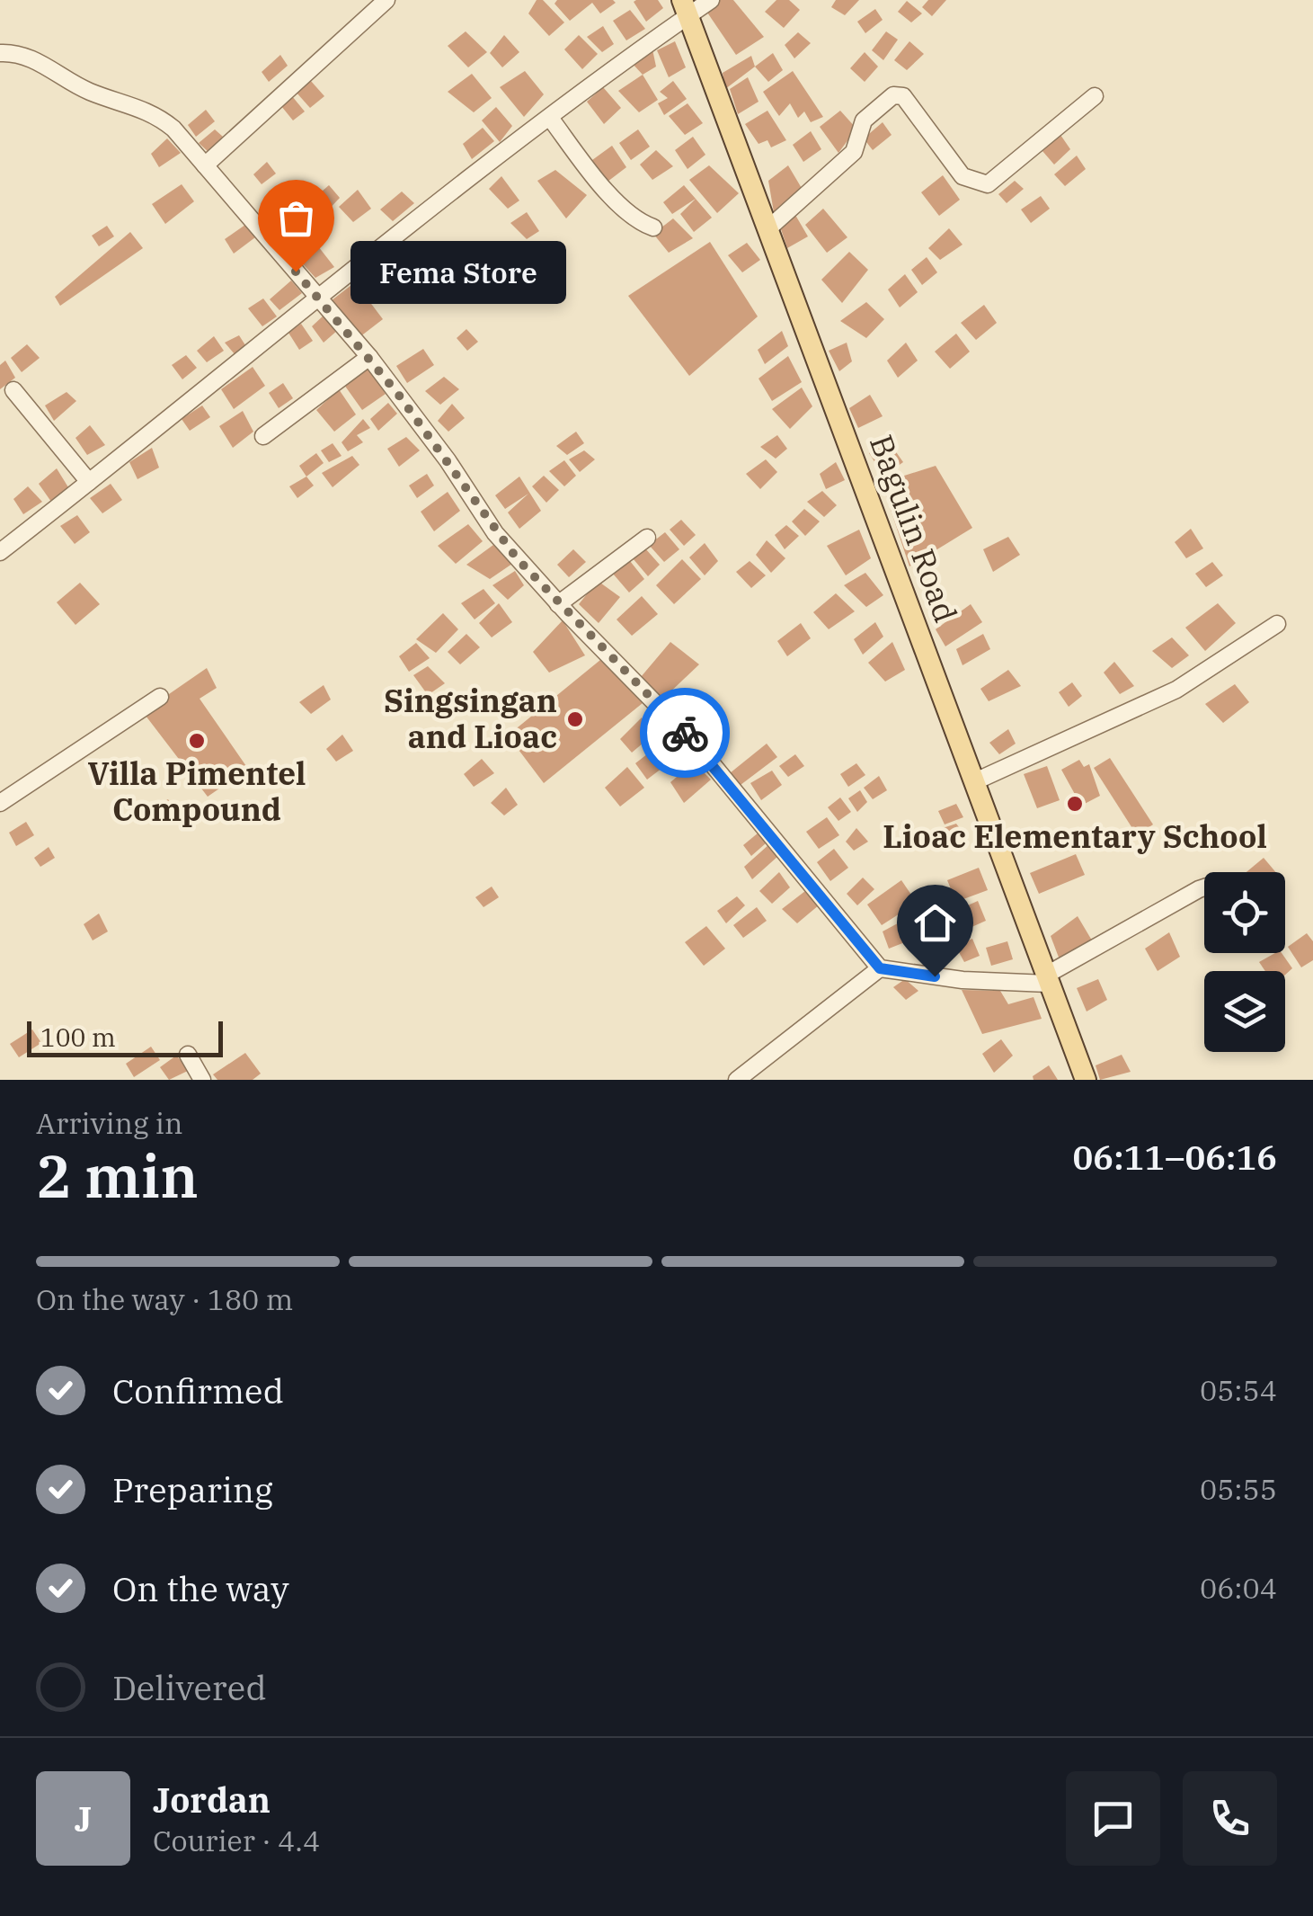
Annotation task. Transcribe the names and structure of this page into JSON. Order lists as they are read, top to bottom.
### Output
{
  "streets": {
    "main road": ["Bagulin Road"]
  },
  "places": [
    "Fema Store",
    "Singsingan and Lioac",
    "Villa Pimentel Compound",
    "Lioac Elementary School"
  ],
  "scale_bar": "100 m",
  "page": {
    "bubble": "Fema Store",
    "scale": "100 m",
    "heading": ["2 min", "Arriving in", "06:11–06:16"],
    "panel": ["Jordan", "Courier · 4.4"],
    "bar": "On the way · 180 m",
    "list": [
      ["Confirmed", "05:54"],
      ["Preparing", "05:55"],
      ["On the way", "06:04"],
      "Delivered"
    ],
    "round": "J"
  }
}
